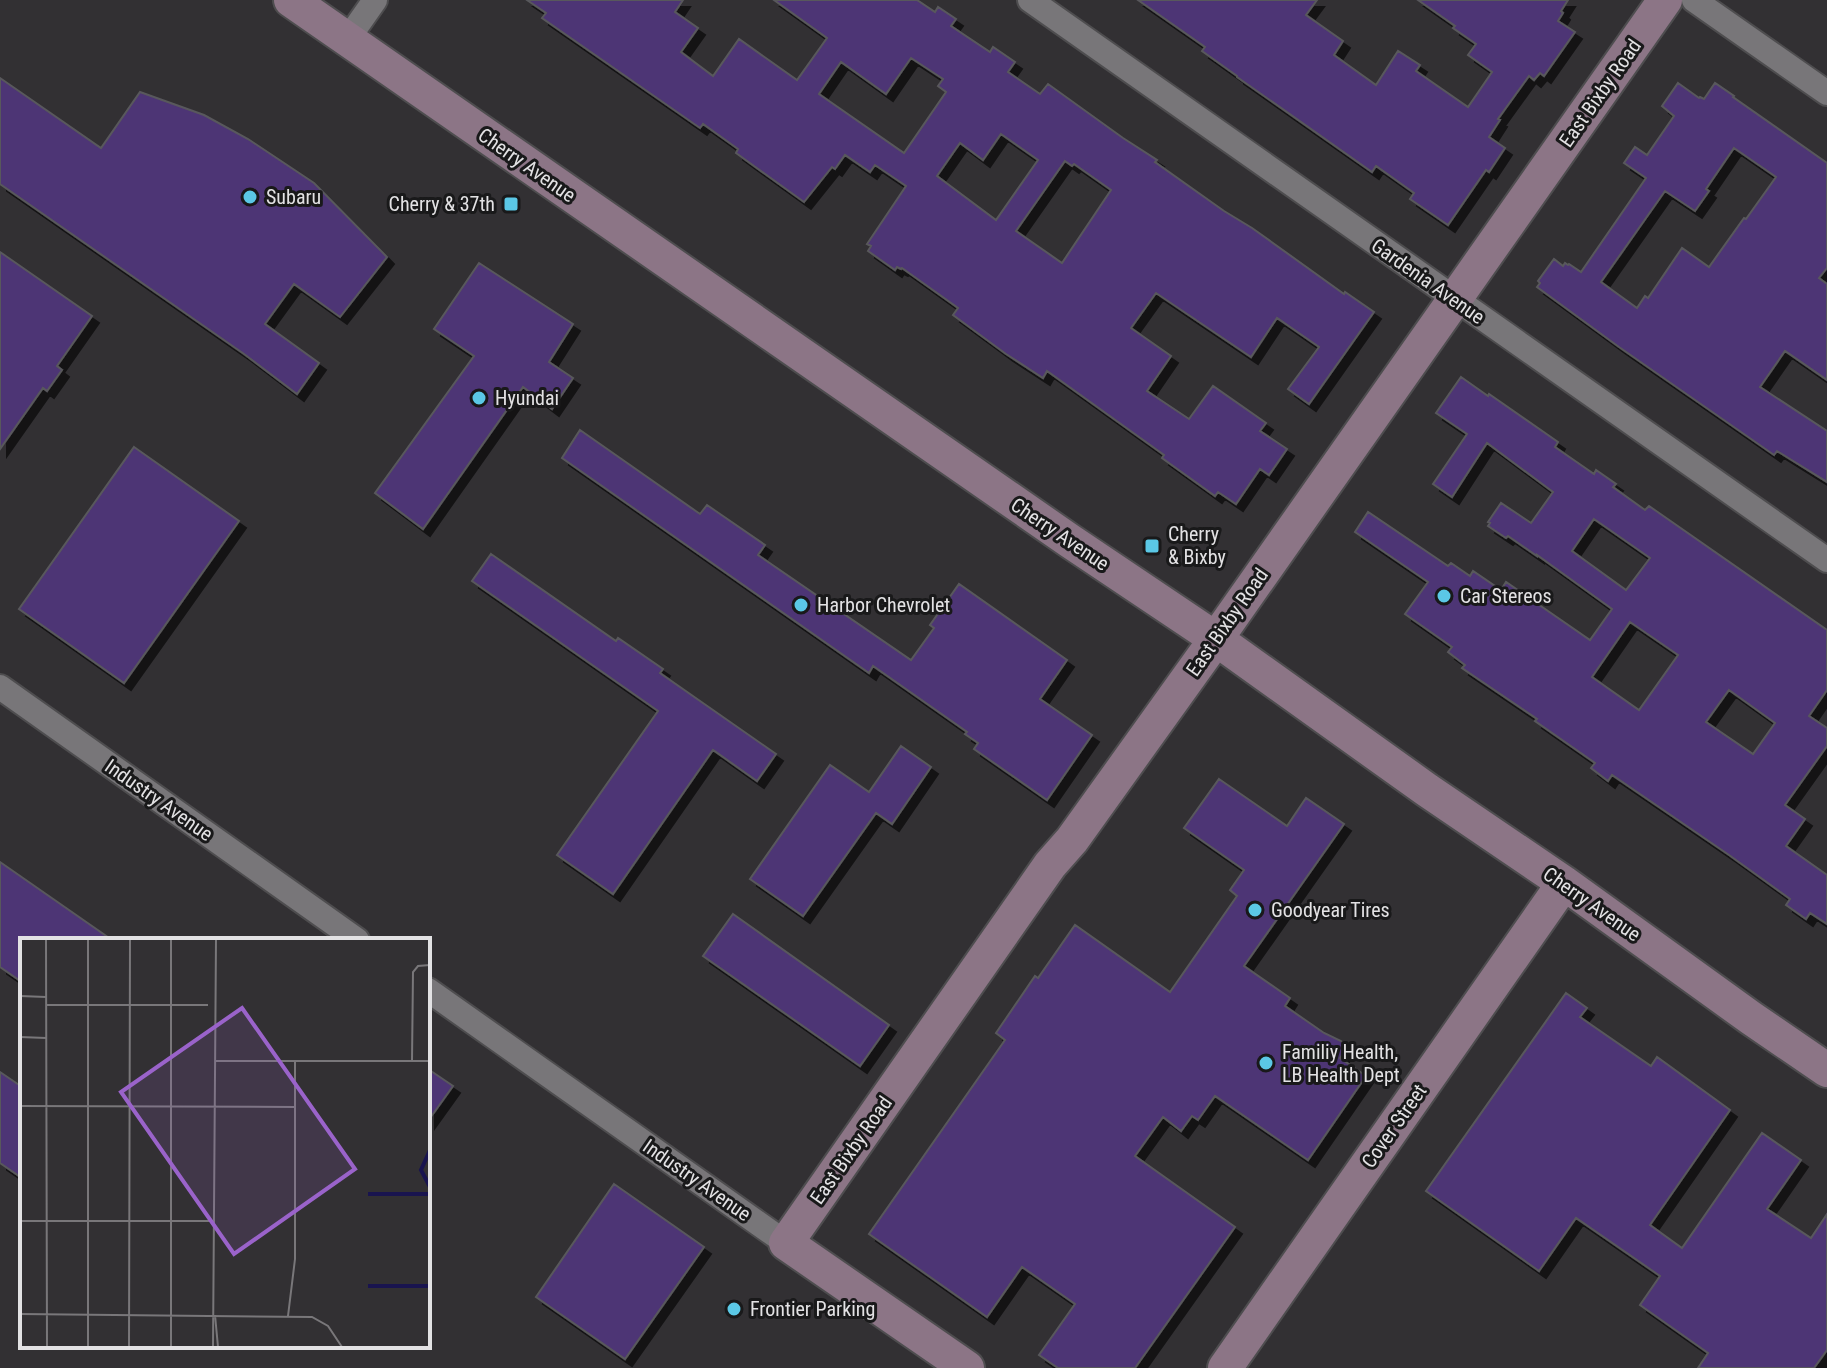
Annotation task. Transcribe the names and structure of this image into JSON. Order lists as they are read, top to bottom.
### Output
{
  "streets": {
    "street": [
      "East Bixby Road",
      "Cherry Avenue",
      "Gardenia Avenue",
      "Industry Avenue",
      "Cover Street"
    ]
  },
  "crossings": [
    ["East Bixby Road", "Cherry Avenue"],
    ["East Bixby Road", "Gardenia Avenue"],
    ["East Bixby Road", "Industry Avenue"],
    ["Cherry Avenue", "Cover Street"]
  ],
  "places": {
    "other": [
      "Subaru",
      "Hyundai",
      "Car Stereos",
      "Harbor Chevrolet",
      "Goodyear Tires",
      "Familiy Health, LB Health Dept",
      "Frontier Parking"
    ],
    "transit": ["Cherry & 37th", "Cherry & Bixby"]
  }
}
